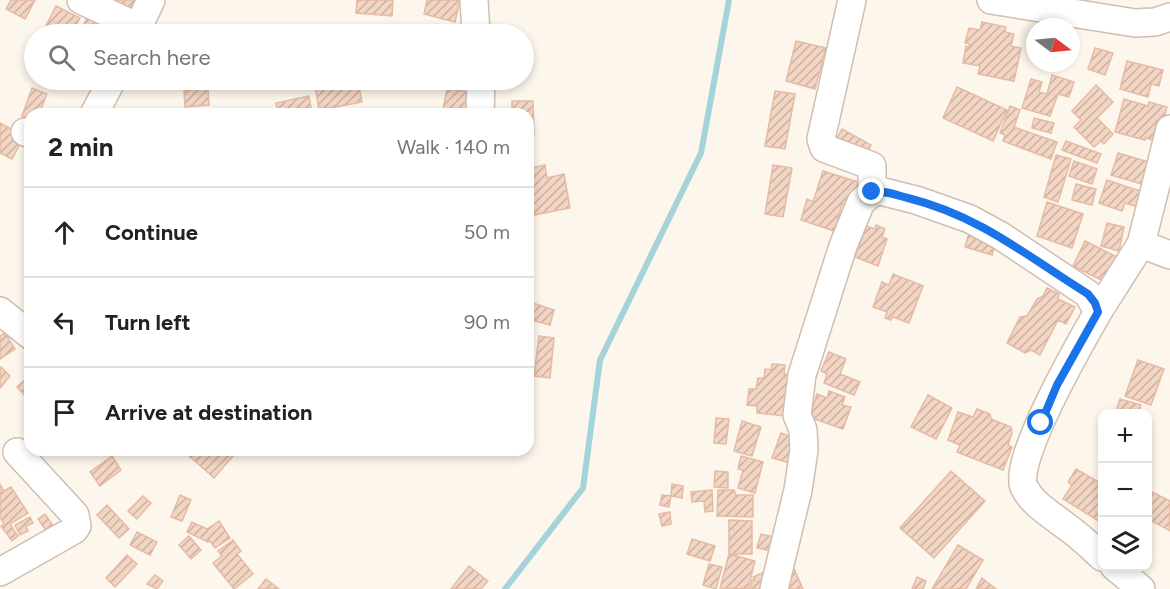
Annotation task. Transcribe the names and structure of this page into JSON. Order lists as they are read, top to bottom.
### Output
{
  "north": "right",
  "page": {
    "search": "Search here",
    "heading": ["2 min", "Walk · 140 m"],
    "list": [
      ["Continue", "50 m"],
      ["Turn left", "90 m"],
      "Arrive at destination"
    ],
    "map_buttons": ["+", "−"]
  }
}
